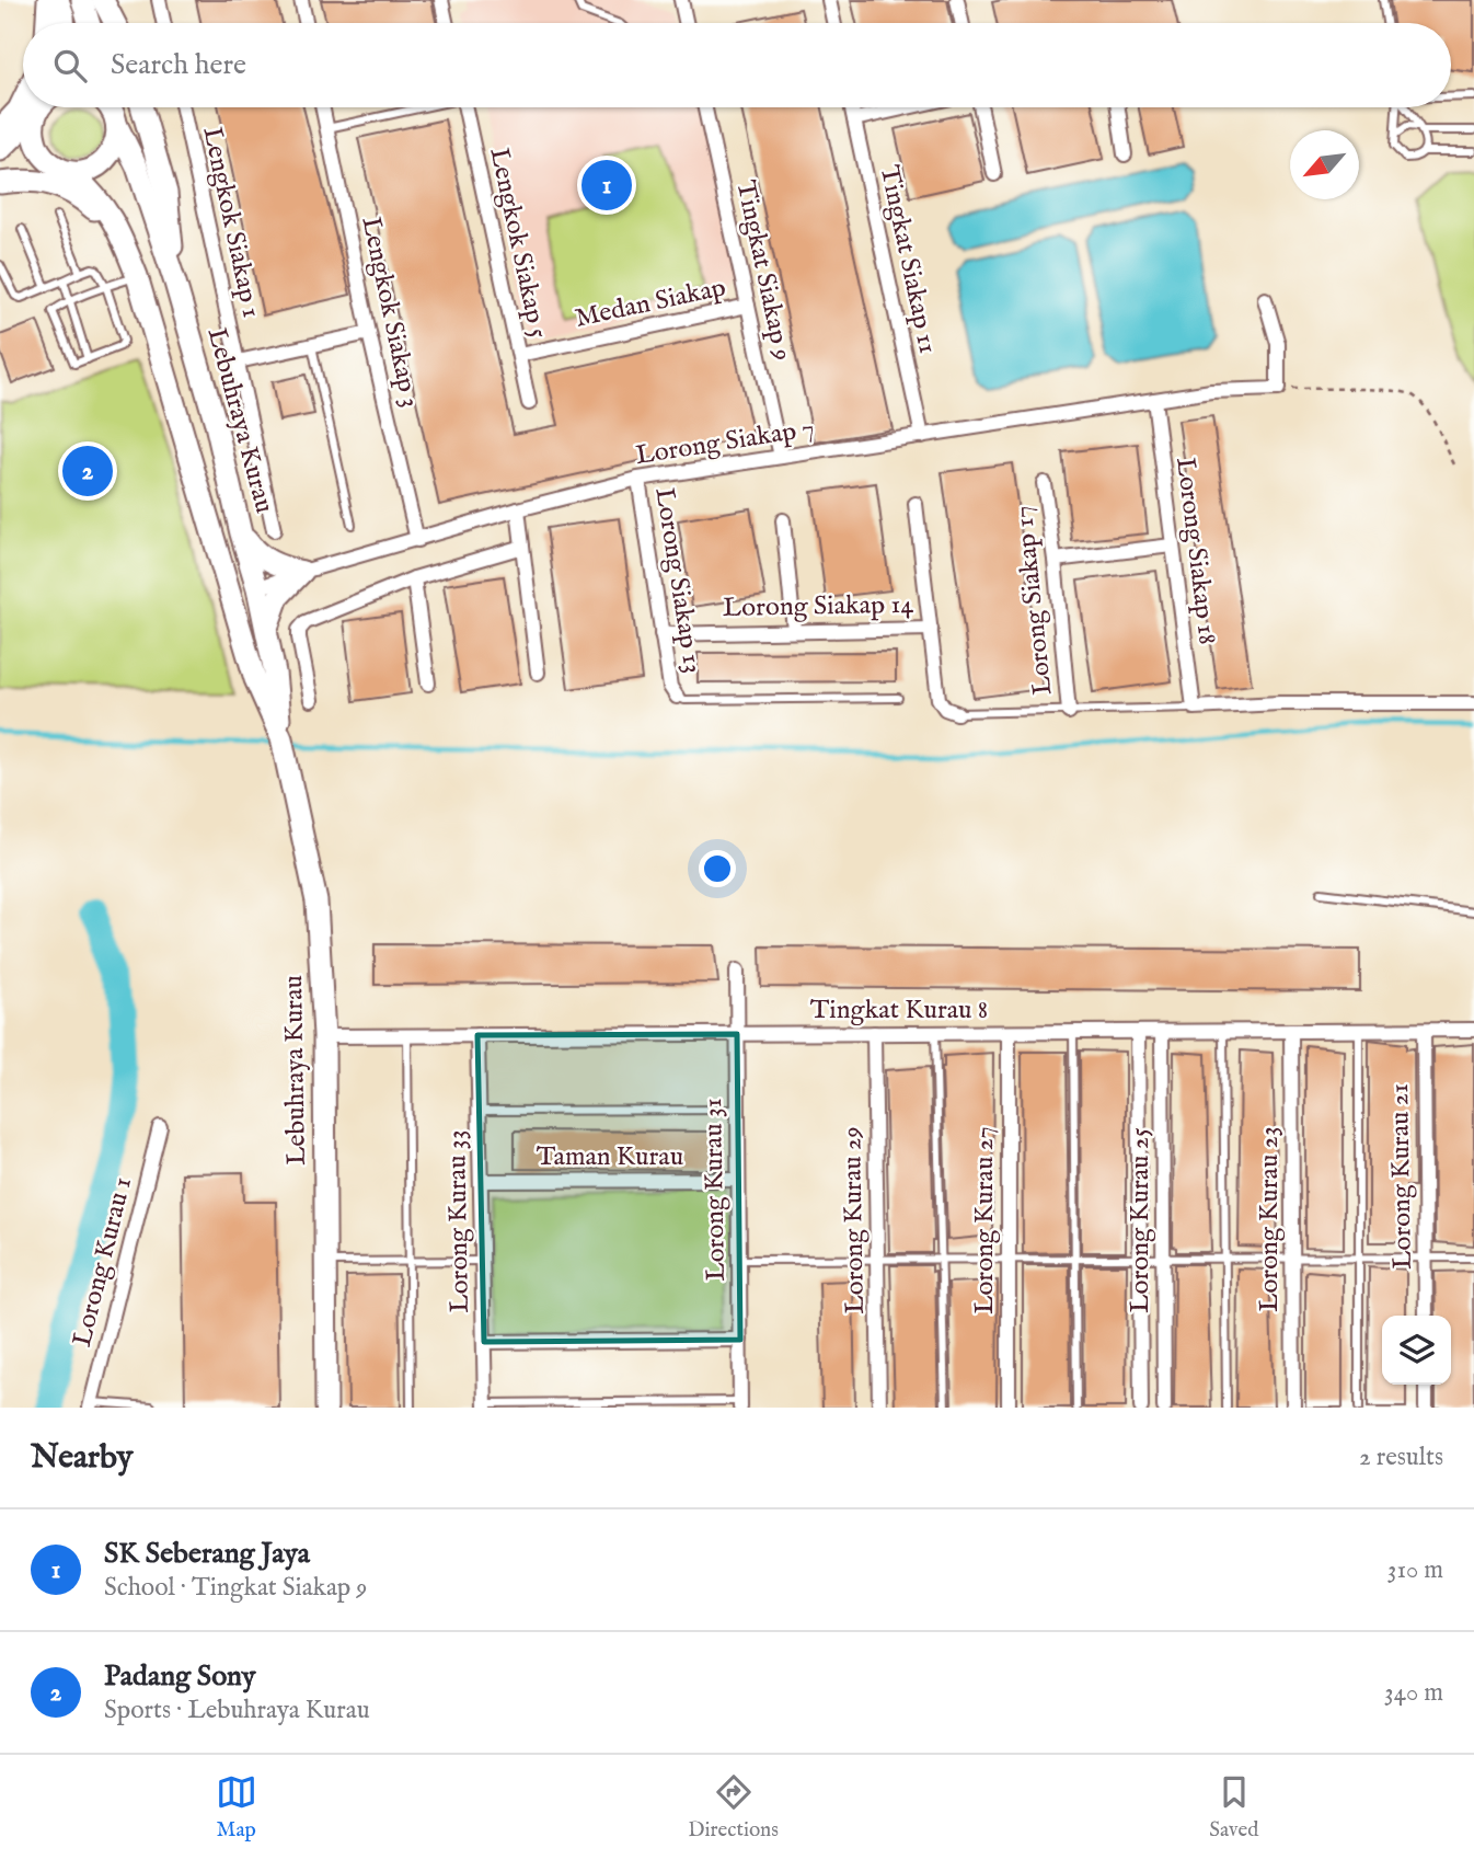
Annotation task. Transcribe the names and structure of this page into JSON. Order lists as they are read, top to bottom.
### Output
{
  "streets": {
    "street": [
      "Lengkok Siakap 1",
      "Lengkok Siakap 5",
      "Tingkat Siakap 11",
      "Tingkat Siakap 9",
      "Medan Siakap",
      "Lengkok Siakap 3",
      "Lebuhraya Kurau",
      "Lorong Siakap 7",
      "Lorong Siakap 18",
      "Lorong Siakap 13",
      "Lorong Siakap 17",
      "Lorong Siakap 14",
      "Tingkat Kurau 8",
      "Taman Kurau",
      "Lorong Kurau 21",
      "Lorong Kurau 31",
      "Lorong Kurau 23",
      "Lorong Kurau 29",
      "Lorong Kurau 27",
      "Lorong Kurau 25",
      "Lorong Kurau 33",
      "Lorong Kurau 1"
    ]
  },
  "crossings": [
    ["Lengkok Siakap 5", "Medan Siakap"],
    ["Tingkat Siakap 11", "Lorong Siakap 7"],
    ["Tingkat Siakap 9", "Medan Siakap"],
    ["Tingkat Siakap 9", "Lorong Siakap 7"],
    ["Lengkok Siakap 3", "Lorong Siakap 7"],
    ["Lebuhraya Kurau", "Lorong Siakap 7"],
    ["Lebuhraya Kurau", "Tingkat Kurau 8"],
    ["Lorong Siakap 7", "Lorong Siakap 18"],
    ["Lorong Siakap 7", "Lorong Siakap 13"],
    ["Lorong Siakap 13", "Lorong Siakap 14"],
    ["Tingkat Kurau 8", "Lorong Kurau 21"],
    ["Tingkat Kurau 8", "Lorong Kurau 31"],
    ["Tingkat Kurau 8", "Lorong Kurau 23"],
    ["Tingkat Kurau 8", "Lorong Kurau 29"],
    ["Tingkat Kurau 8", "Lorong Kurau 27"],
    ["Tingkat Kurau 8", "Lorong Kurau 25"],
    ["Tingkat Kurau 8", "Lorong Kurau 33"],
    ["Taman Kurau", "Lorong Kurau 31"],
    ["Taman Kurau", "Lorong Kurau 33"]
  ],
  "north": "bottom left",
  "page": {
    "search": "Search here",
    "pins": ["1", "2"],
    "heading": ["Nearby", "2 results"],
    "list": [
      {
        "mark": "1",
        "name": "SK Seberang Jaya",
        "note": "School · Tingkat Siakap 9",
        "value": "310 m"
      },
      {
        "mark": "2",
        "name": "Padang Sony",
        "note": "Sports · Lebuhraya Kurau",
        "value": "340 m"
      }
    ],
    "nav": ["Map", "Directions", "Saved"]
  }
}
